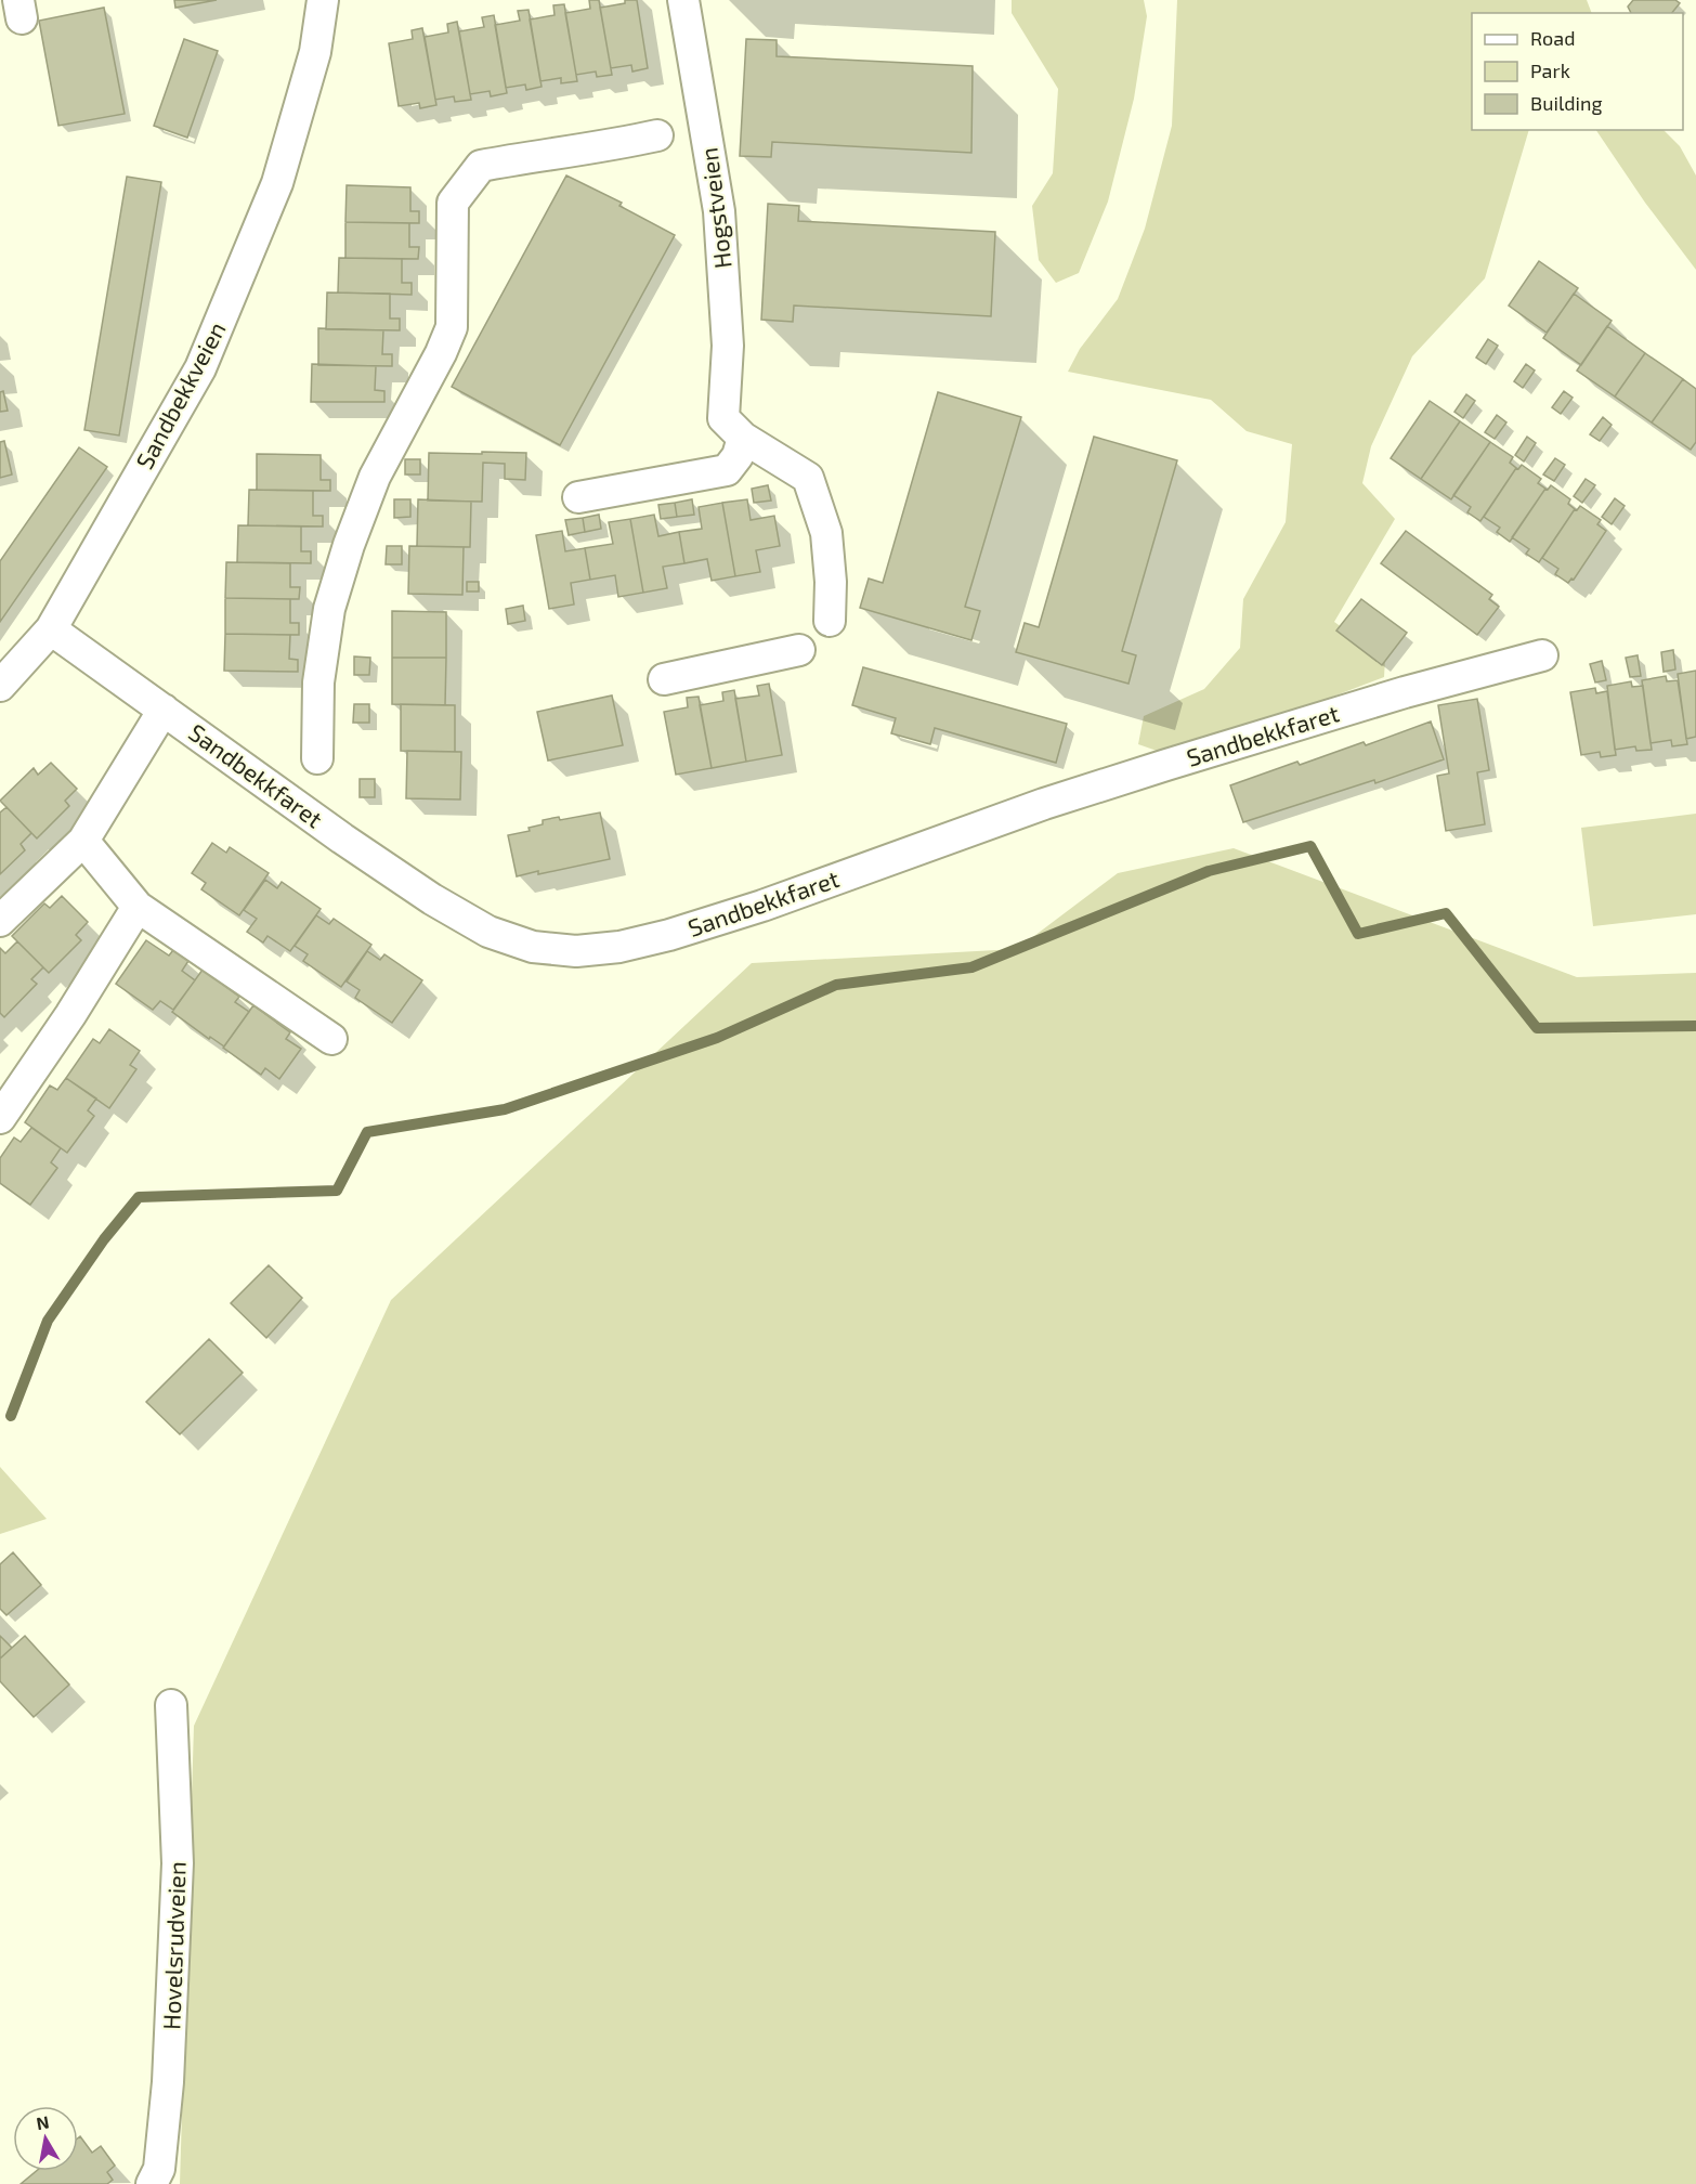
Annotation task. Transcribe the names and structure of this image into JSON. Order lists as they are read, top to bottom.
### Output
{
  "streets": {
    "street": [
      "Hogstveien",
      "Sandbekkveien",
      "Sandbekkfaret",
      "Hovelsrudveien"
    ]
  },
  "crossings": [
    ["Sandbekkveien", "Sandbekkfaret"]
  ],
  "legend": ["Road", "Park", "Building"],
  "north": "top"
}
